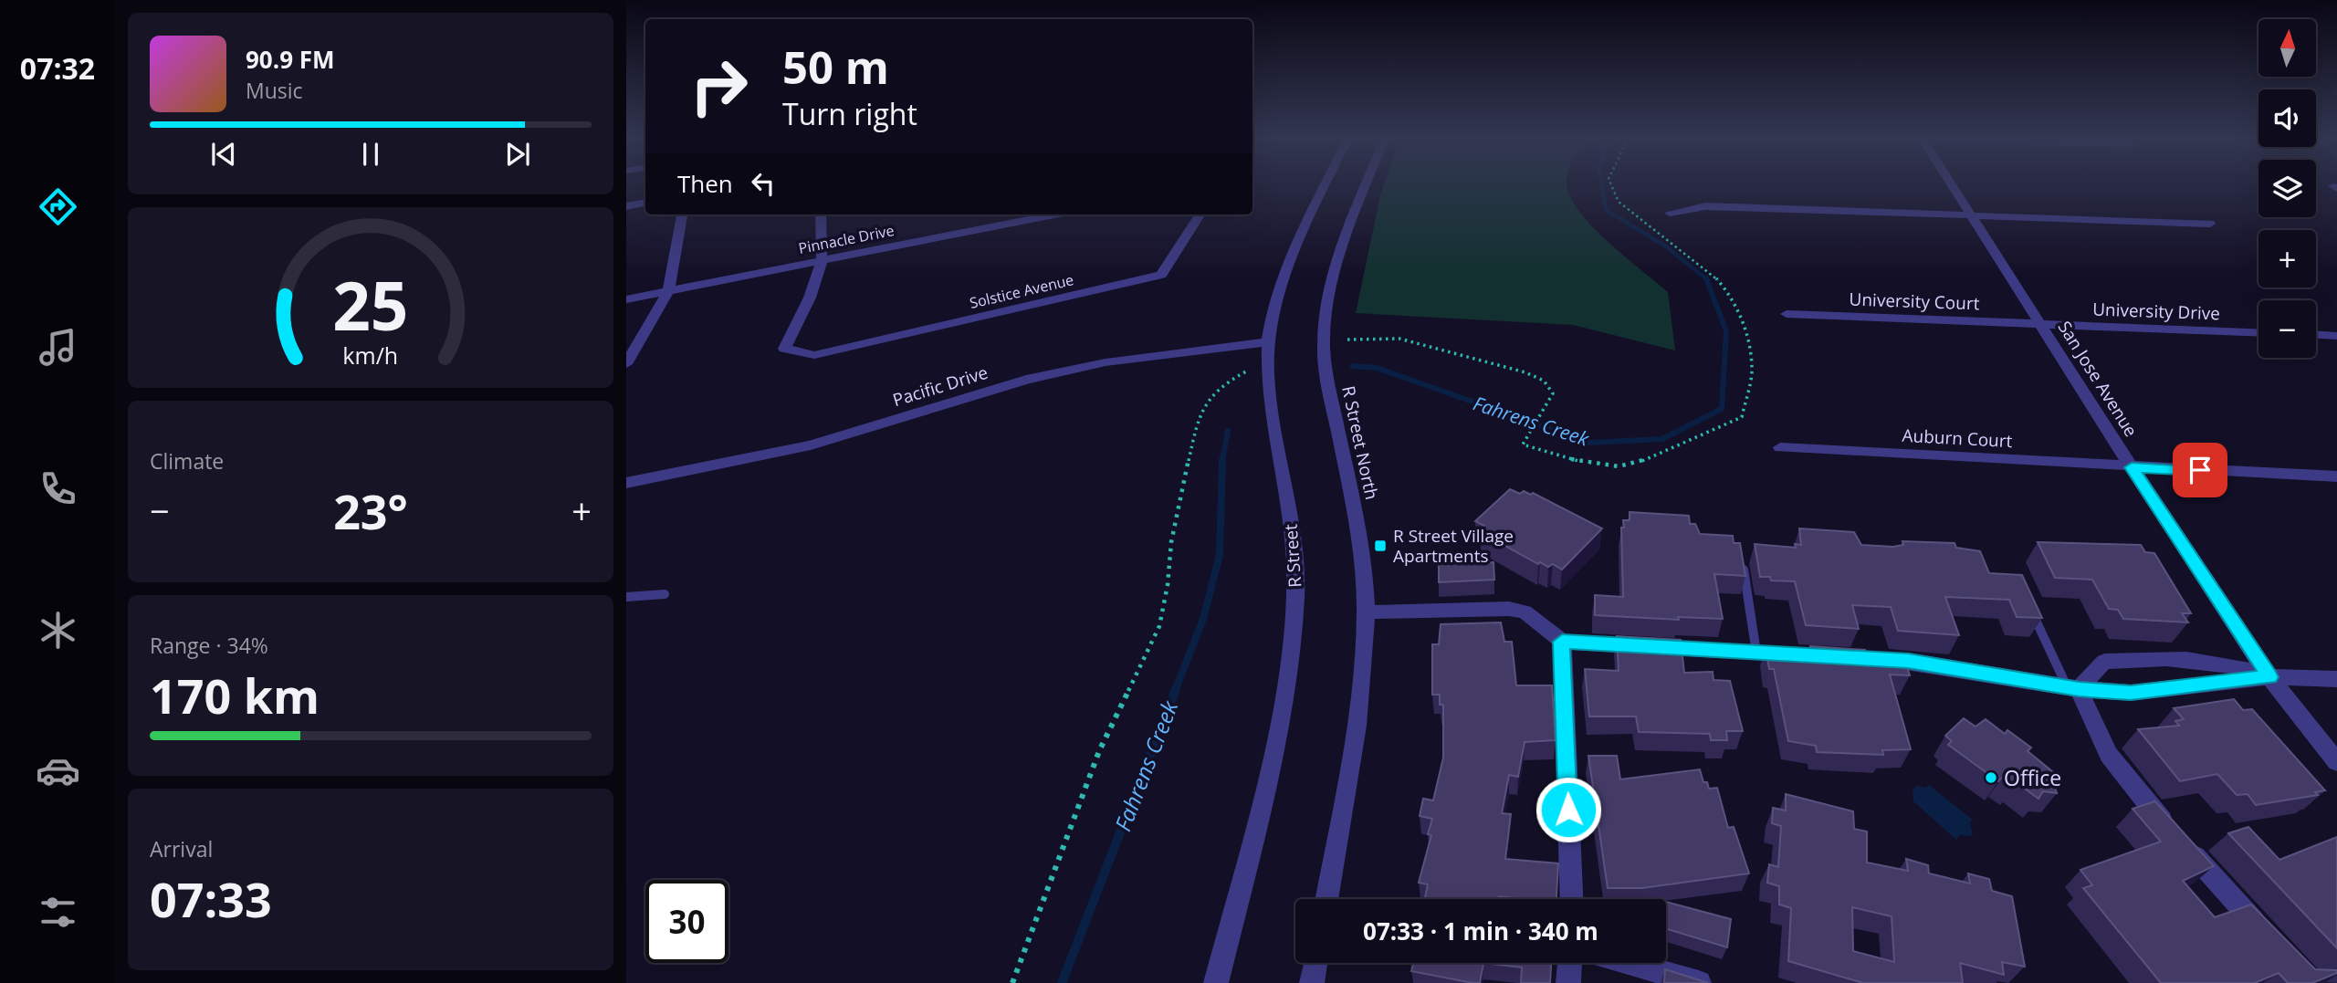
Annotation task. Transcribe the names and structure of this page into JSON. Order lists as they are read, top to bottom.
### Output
{
  "streets": {
    "street": [
      "Pinnacle Drive",
      "Solstice Avenue",
      "University Court",
      "University Drive",
      "San Jose Avenue",
      "Pacific Drive",
      "Auburn Court",
      "R Street North",
      "R Street"
    ]
  },
  "crossings": [
    ["Pinnacle Drive", "Solstice Avenue"],
    ["University Court", "University Drive"],
    ["University Court", "San Jose Avenue"],
    ["University Drive", "San Jose Avenue"],
    ["San Jose Avenue", "Auburn Court"],
    ["Pacific Drive", "R Street"]
  ],
  "water": ["Fahrens Creek"],
  "places": {
    "transit": ["R Street Village Apartments"],
    "other": ["Office"]
  },
  "north": "top",
  "page": {
    "tabs": "07:32",
    "map_buttons": ["+", "−"],
    "turn": ["50 m", "Turn right"],
    "song": ["90.9 FM", "Music"],
    "then": "Then",
    "tile": [
      "Climate",
      ["Range · 34%", "170 km"],
      ["Arrival", "07:33"]
    ],
    "heat": ["−", "23°", "+"],
    "limit": "30",
    "trip": "07:33 · 1 min · 340 m",
    "gauge": ["25", "km/h"]
  }
}
